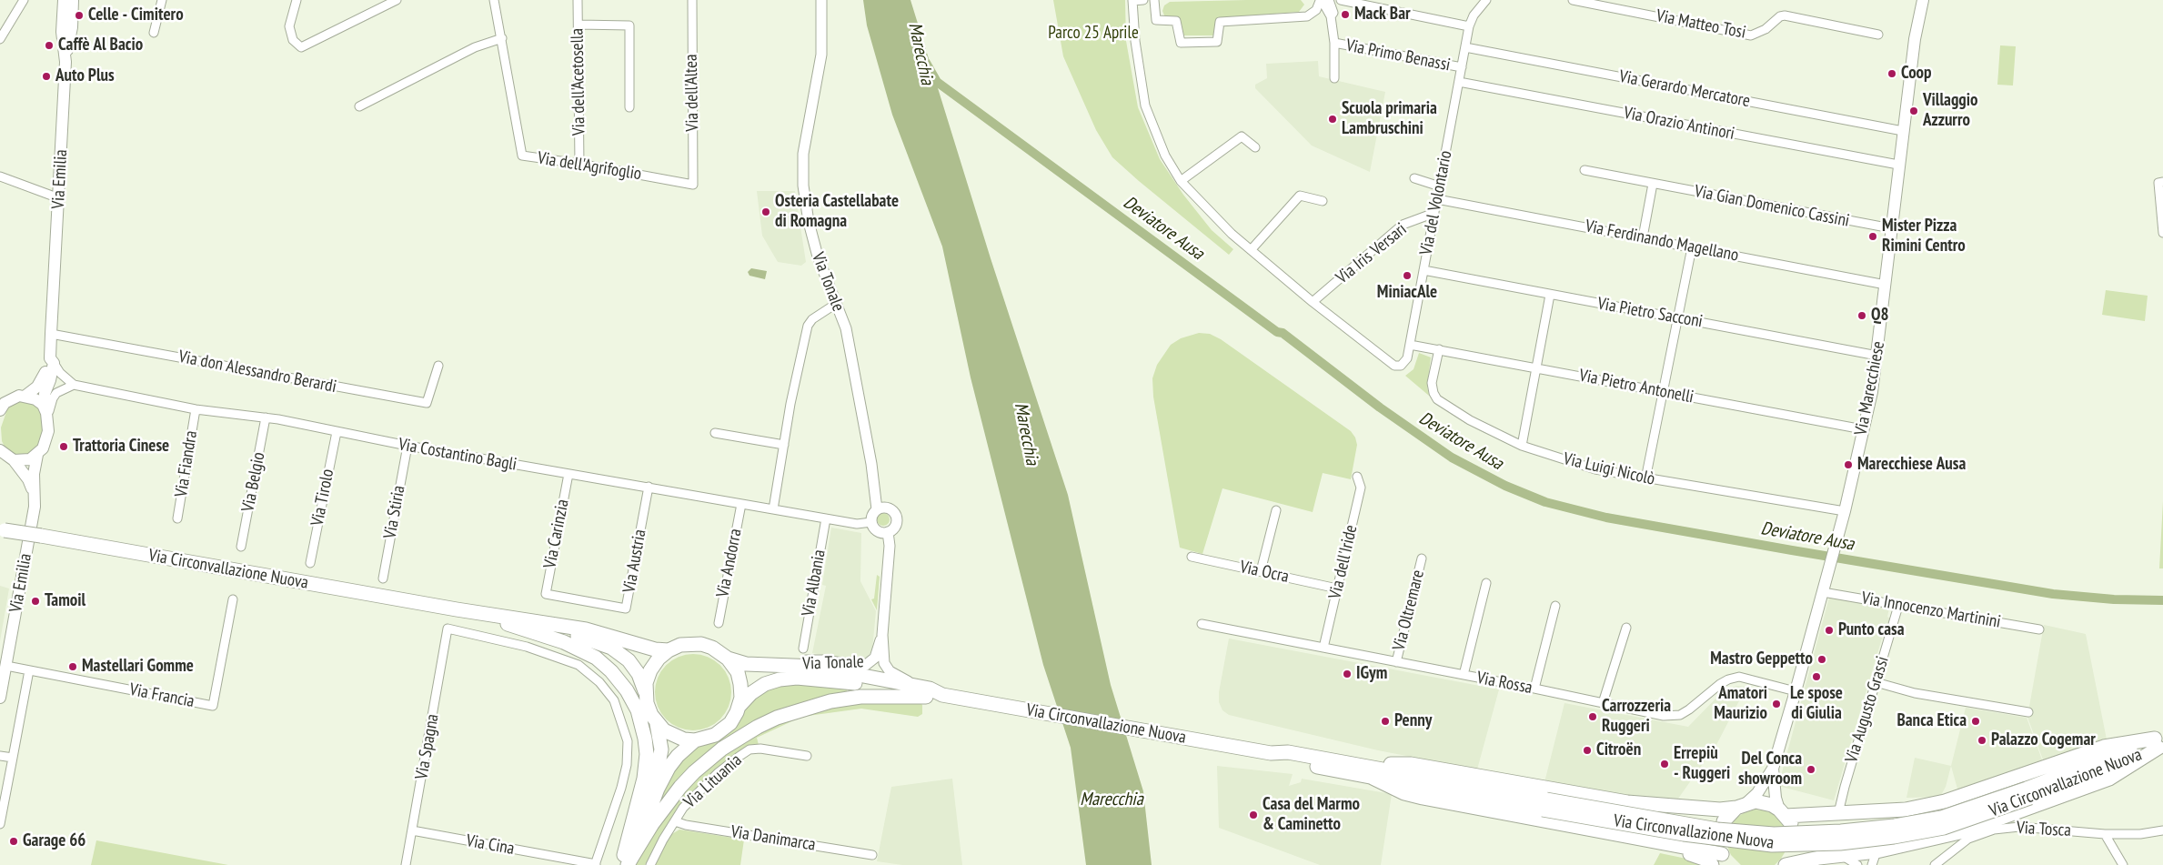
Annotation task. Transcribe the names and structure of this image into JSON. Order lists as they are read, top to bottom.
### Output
{
  "streets": {
    "main road": ["Via Emilia", "Via Marecchiese", "Via Circonvallazione Nuova"],
    "street": [
      "Via Matteo Tosi",
      "Via Primo Benassi",
      "Via dell'Acetosella",
      "Via Gerardo Mercatore",
      "Via dell'Altea",
      "Via Orazio Antinori",
      "Via dell'Agrifoglio",
      "Via del Volontario",
      "Via Gian Domenico Cassini",
      "Via Ferdinando Magellano",
      "Via Iris Versari",
      "Via Tonale",
      "Via Pietro Sacconi",
      "Via don Alessandro Berardi",
      "Via Pietro Antonelli",
      "Via Costantino Bagli",
      "Via Fiandra",
      "Via Luigi Nicolò",
      "Via Belgio",
      "Via Tirolo",
      "Via Stiria",
      "Via Carinzia",
      "Via Austria",
      "Via dell'Iride",
      "Via Andorra",
      "Via Ocra",
      "Via Albania",
      "Via Oltremare",
      "Via Innocenzo Martinini",
      "Via Rossa",
      "Via Francia",
      "Via Augusto Grassi",
      "Via Spagna",
      "Via Lituania",
      "Via Tosca",
      "Via Danimarca",
      "Via Cina"
    ]
  },
  "crossings": [
    ["Via Primo Benassi", "Via del Volontario"],
    ["Via dell'Acetosella", "Via dell'Agrifoglio"],
    ["Via Gerardo Mercatore", "Via del Volontario"],
    ["Via Gerardo Mercatore", "Via Marecchiese"],
    ["Via dell'Altea", "Via dell'Agrifoglio"],
    ["Via Orazio Antinori", "Via del Volontario"],
    ["Via Orazio Antinori", "Via Marecchiese"],
    ["Via Emilia", "Via don Alessandro Berardi"],
    ["Via Emilia", "Via Francia"],
    ["Via del Volontario", "Via Ferdinando Magellano"],
    ["Via del Volontario", "Via Iris Versari"],
    ["Via del Volontario", "Via Pietro Sacconi"],
    ["Via del Volontario", "Via Pietro Antonelli"],
    ["Via Gian Domenico Cassini", "Via Marecchiese"],
    ["Via Ferdinando Magellano", "Via Marecchiese"],
    ["Via Tonale", "Via Costantino Bagli"],
    ["Via Tonale", "Via Circonvallazione Nuova"],
    ["Via Pietro Sacconi", "Via Marecchiese"],
    ["Via Pietro Antonelli", "Via Marecchiese"],
    ["Via Pietro Antonelli", "Via Luigi Nicolò"],
    ["Via Marecchiese", "Via Luigi Nicolò"],
    ["Via Marecchiese", "Via Innocenzo Martinini"],
    ["Via Marecchiese", "Via Rossa"],
    ["Via Costantino Bagli", "Via Fiandra"],
    ["Via Costantino Bagli", "Via Belgio"],
    ["Via Costantino Bagli", "Via Tirolo"],
    ["Via Costantino Bagli", "Via Stiria"],
    ["Via Costantino Bagli", "Via Carinzia"],
    ["Via Costantino Bagli", "Via Austria"],
    ["Via Costantino Bagli", "Via Andorra"],
    ["Via Costantino Bagli", "Via Albania"],
    ["Via Carinzia", "Via Austria"],
    ["Via dell'Iride", "Via Ocra"],
    ["Via dell'Iride", "Via Rossa"],
    ["Via Oltremare", "Via Rossa"],
    ["Via Innocenzo Martinini", "Via Augusto Grassi"],
    ["Via Spagna", "Via Cina"],
    ["Via Lituania", "Via Danimarca"]
  ],
  "water": ["Marecchia", "Deviatore Ausa"],
  "parks": ["Parco 25 Aprile"],
  "places": [
    "Mack Bar",
    "Celle - Cimitero",
    "Caffè Al Bacio",
    "Coop",
    "Auto Plus",
    "Villaggio Azzurro",
    "Scuola primaria Lambruschini",
    "Osteria Castellabate di Romagna",
    "Mister Pizza Rimini Centro",
    "MiniacAle",
    "Q8",
    "Trattoria Cinese",
    "Marecchiese Ausa",
    "Tamoil",
    "Punto casa",
    "Mastro Geppetto",
    "Mastellari Gomme",
    "IGym",
    "Le spose di Giulia",
    "Amatori Maurizio",
    "Carrozzeria Ruggeri",
    "Penny",
    "Banca Etica",
    "Palazzo Cogemar",
    "Citroën",
    "Errepiù - Ruggeri",
    "Del Conca showroom",
    "Casa del Marmo & Caminetto",
    "Garage 66"
  ]
}
